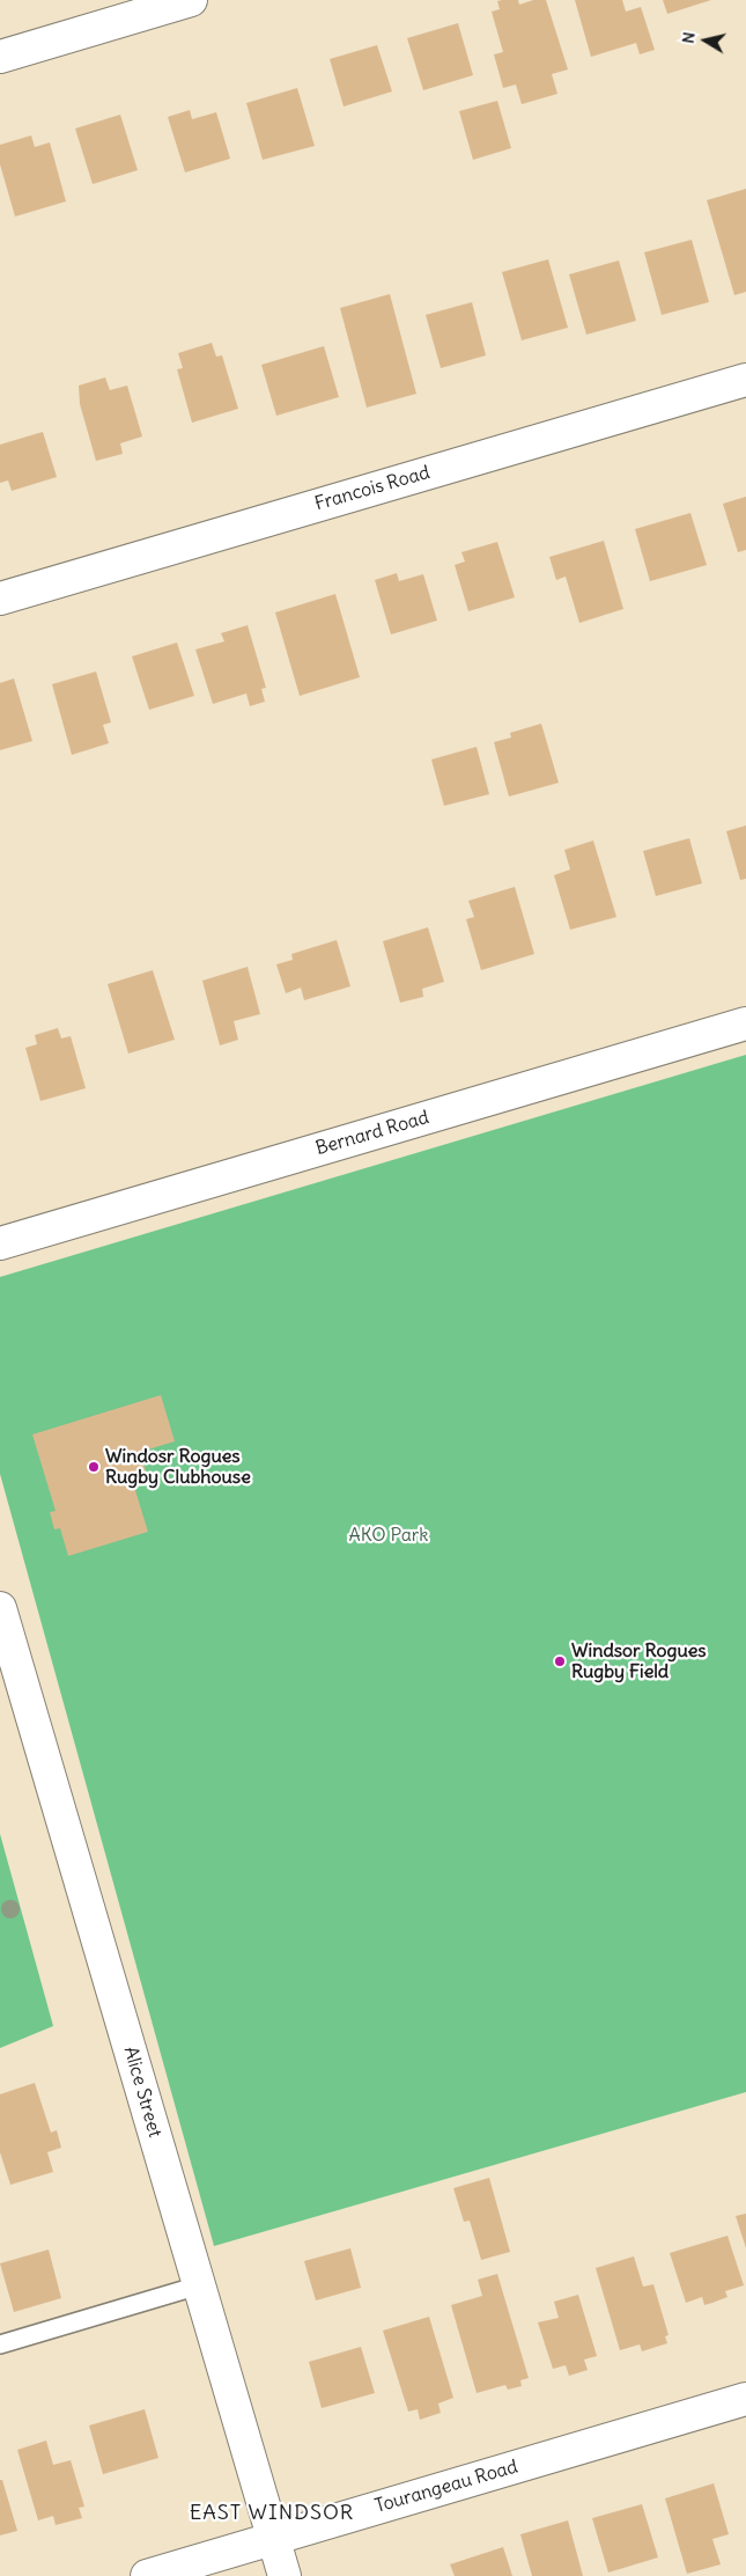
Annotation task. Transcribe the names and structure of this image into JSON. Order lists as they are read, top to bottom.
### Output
{
  "streets": {
    "street": [
      "Francois Road",
      "Bernard Road",
      "Alice Street",
      "Tourangeau Road"
    ]
  },
  "crossings": [
    ["Alice Street", "Tourangeau Road"]
  ],
  "districts": ["EAST WINDSOR"],
  "parks": ["AKO Park"],
  "places": ["Windosr Rogues Rugby Clubhouse", "Windsor Rogues Rugby Field"],
  "north": "left"
}
